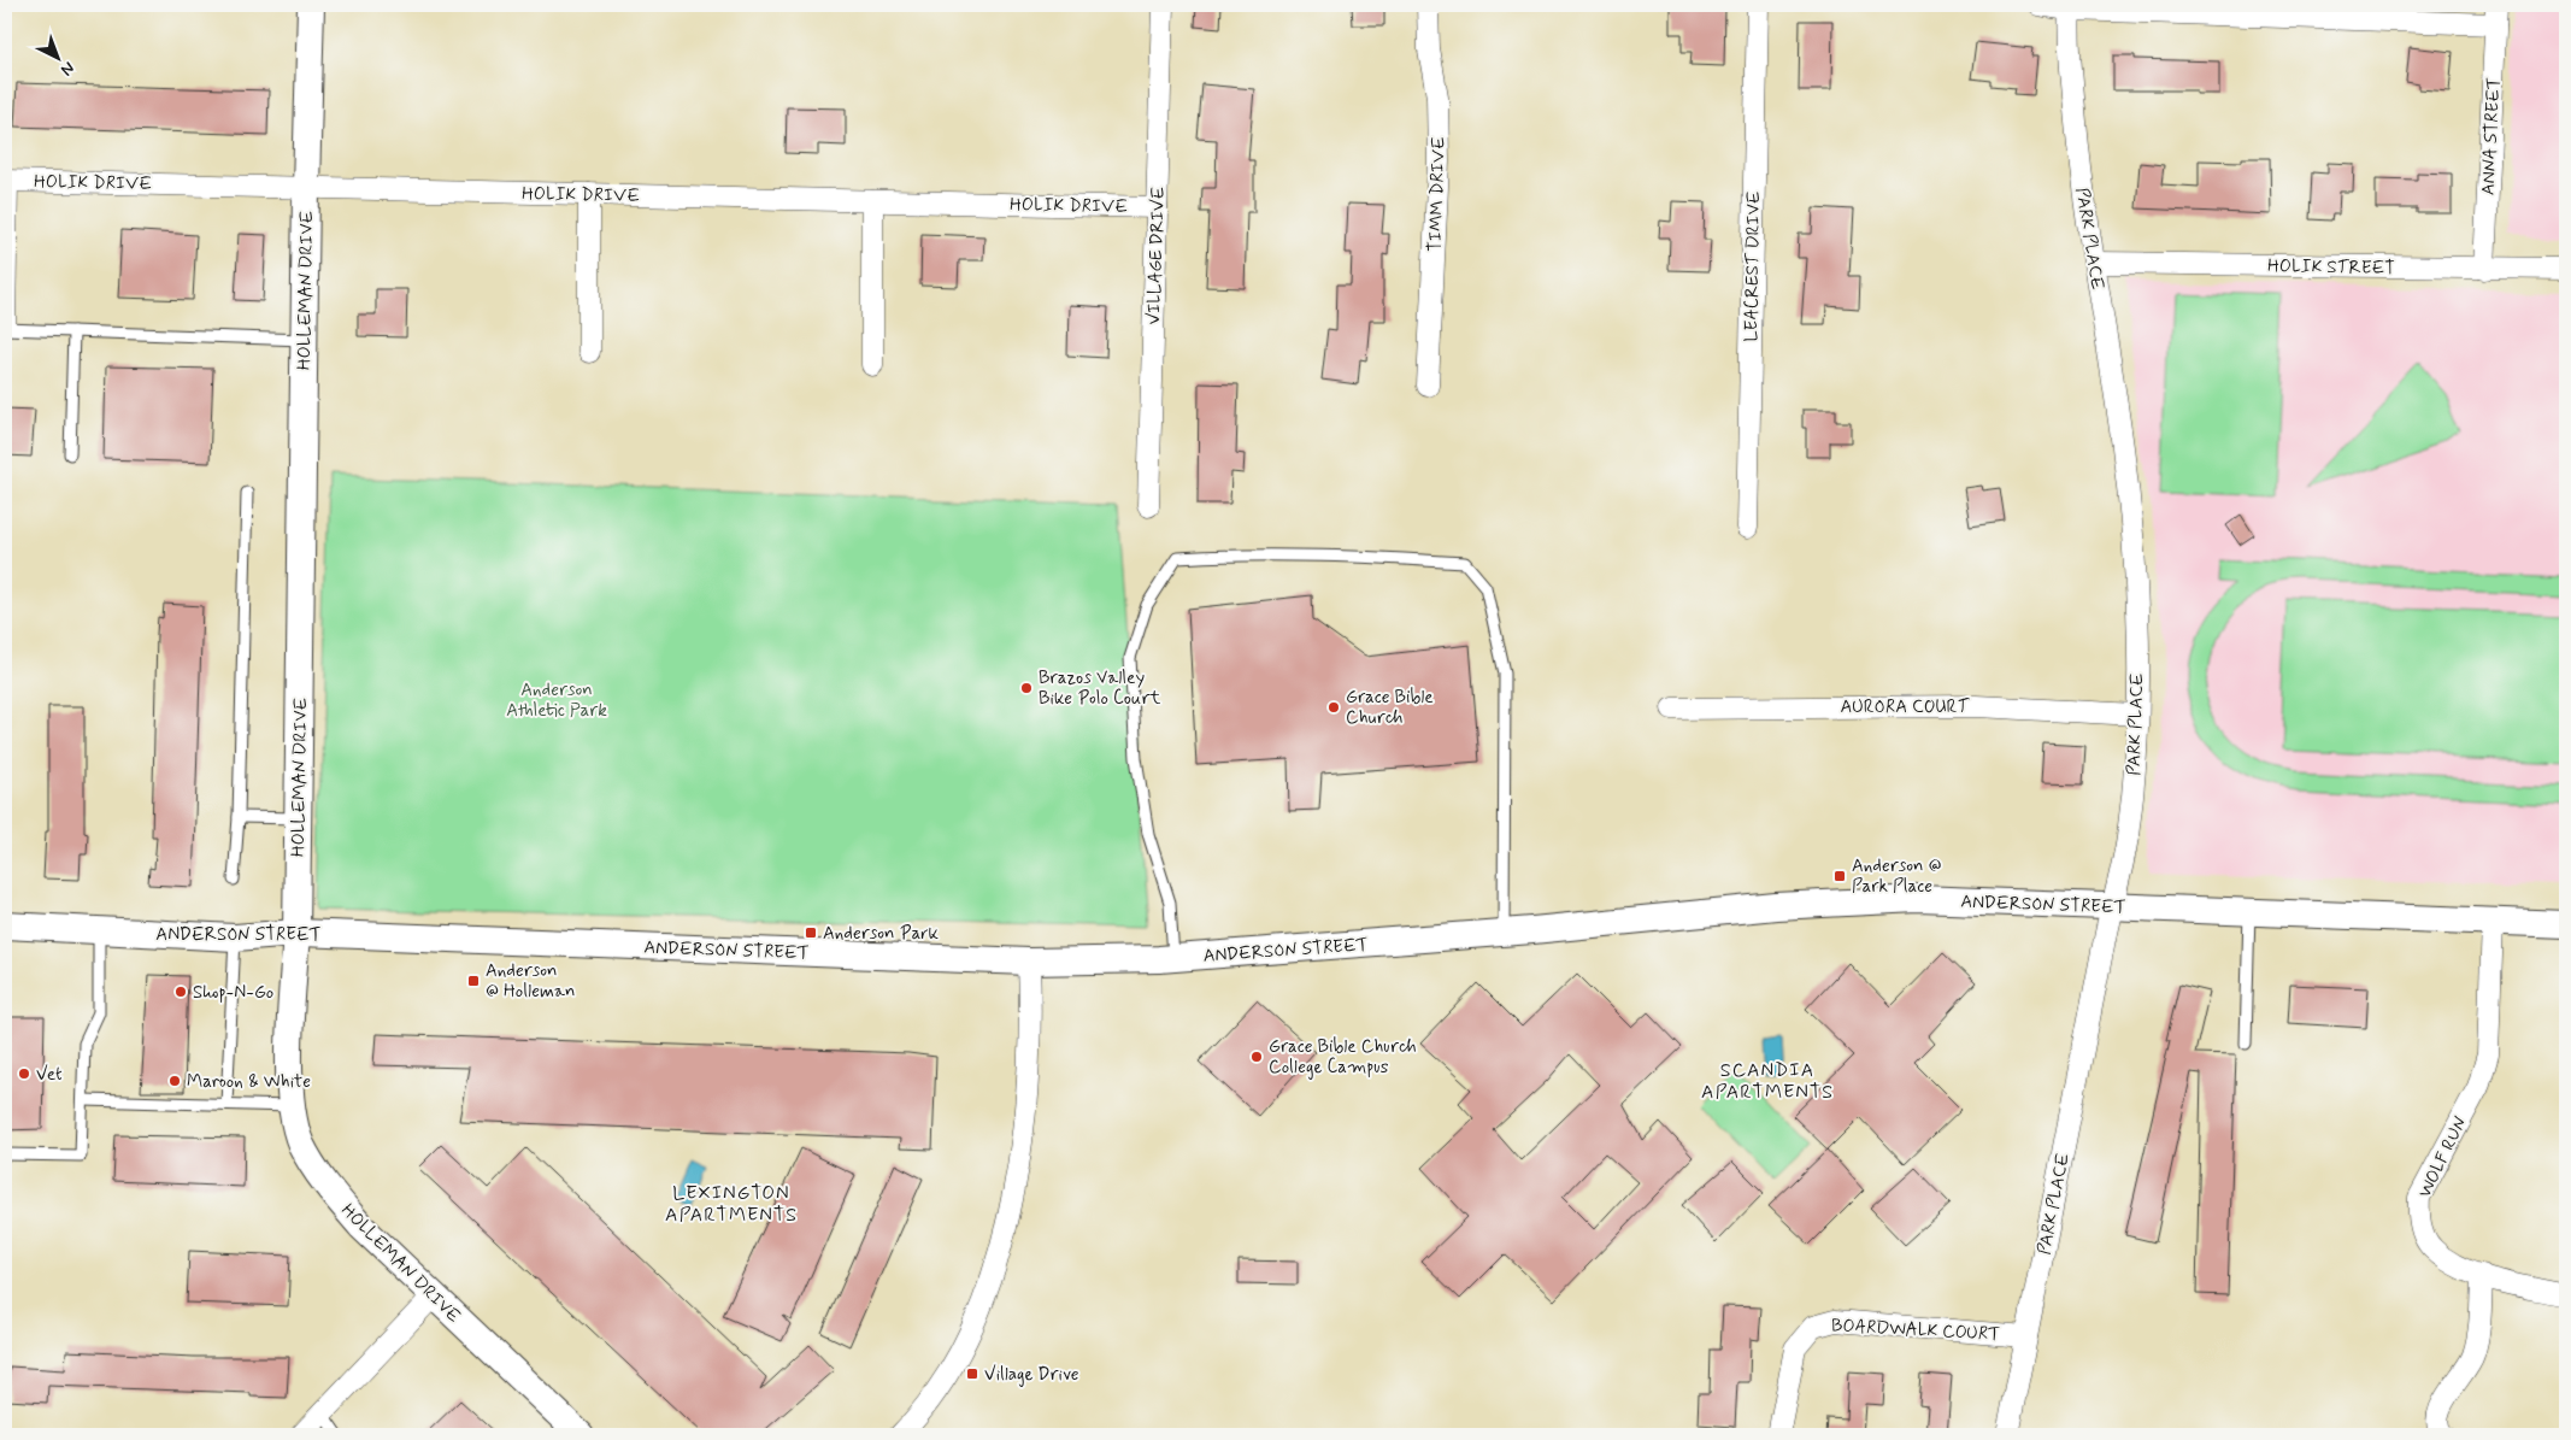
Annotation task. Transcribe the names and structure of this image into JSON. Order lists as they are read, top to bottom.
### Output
{
  "streets": {
    "street": [
      "ANNA STREET",
      "HOLIK DRIVE",
      "TIMM DRIVE",
      "PARK PLACE",
      "VILLAGE DRIVE",
      "LEACREST DRIVE",
      "HOLIK STREET",
      "HOLLEMAN DRIVE",
      "AURORA COURT",
      "ANDERSON STREET",
      "WOLF RUN",
      "BOARDWALK COURT"
    ]
  },
  "crossings": [
    ["ANNA STREET", "HOLIK STREET"],
    ["HOLIK DRIVE", "VILLAGE DRIVE"],
    ["HOLIK DRIVE", "HOLLEMAN DRIVE"],
    ["PARK PLACE", "HOLIK STREET"],
    ["PARK PLACE", "AURORA COURT"],
    ["PARK PLACE", "ANDERSON STREET"],
    ["PARK PLACE", "BOARDWALK COURT"],
    ["HOLLEMAN DRIVE", "ANDERSON STREET"],
    ["ANDERSON STREET", "WOLF RUN"]
  ],
  "districts": ["SCANDIA APARTMENTS", "LEXINGTON APARTMENTS"],
  "parks": ["Anderson Athletic Park"],
  "places": {
    "other": [
      "Brazos Valley Bike Polo Court",
      "Grace Bible Church",
      "Shop-N-Go",
      "Grace Bible Church College Campus",
      "Vet",
      "Maroon & White"
    ],
    "transit": [
      "Anderson @ Park Place",
      "Anderson Park",
      "Anderson @ Holleman",
      "Village Drive"
    ]
  },
  "north": "bottom right"
}
